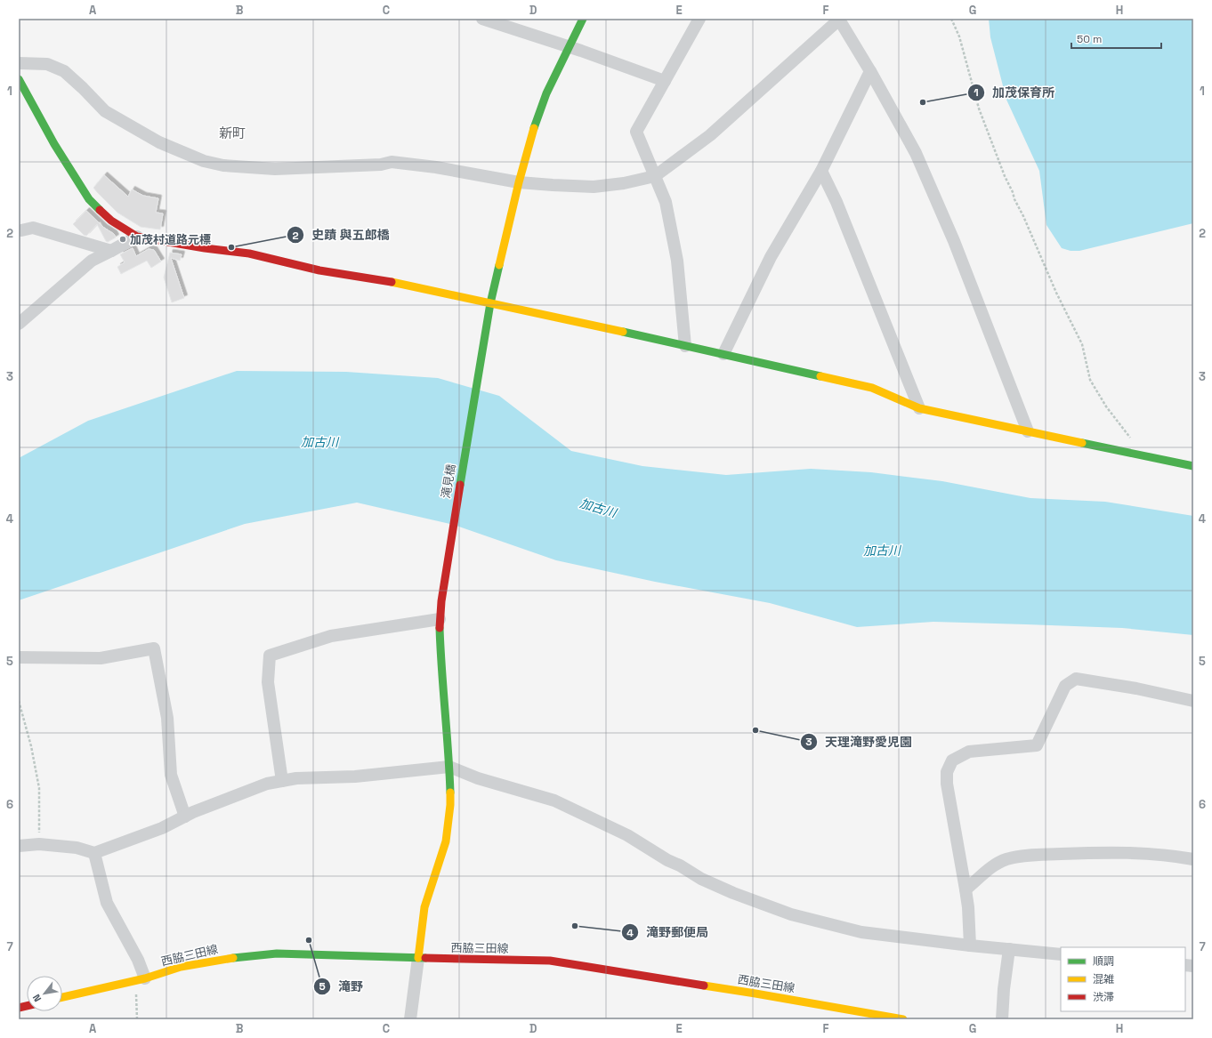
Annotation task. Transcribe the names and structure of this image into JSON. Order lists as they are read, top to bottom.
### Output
{
  "streets": {
    "street": ["滝見橋", "西脇三田線"]
  },
  "crossings": [
    ["滝見橋", "西脇三田線"]
  ],
  "districts": ["新町"],
  "water": ["加古川"],
  "places": [
    "加茂保育所",
    "加茂村道路元標",
    "史蹟 與五郎橋",
    "天理滝野愛児園",
    "滝野郵便局",
    "滝野"
  ],
  "legend": ["順調", "混雑", "渋滞"],
  "scale_bar": "50 m",
  "north": "bottom left",
  "grid": {
    "columns": [
      "A",
      "B",
      "C",
      "D",
      "E",
      "F",
      "G",
      "H"
    ],
    "rows": [
      "1",
      "2",
      "3",
      "4",
      "5",
      "6",
      "7"
    ]
  }
}
